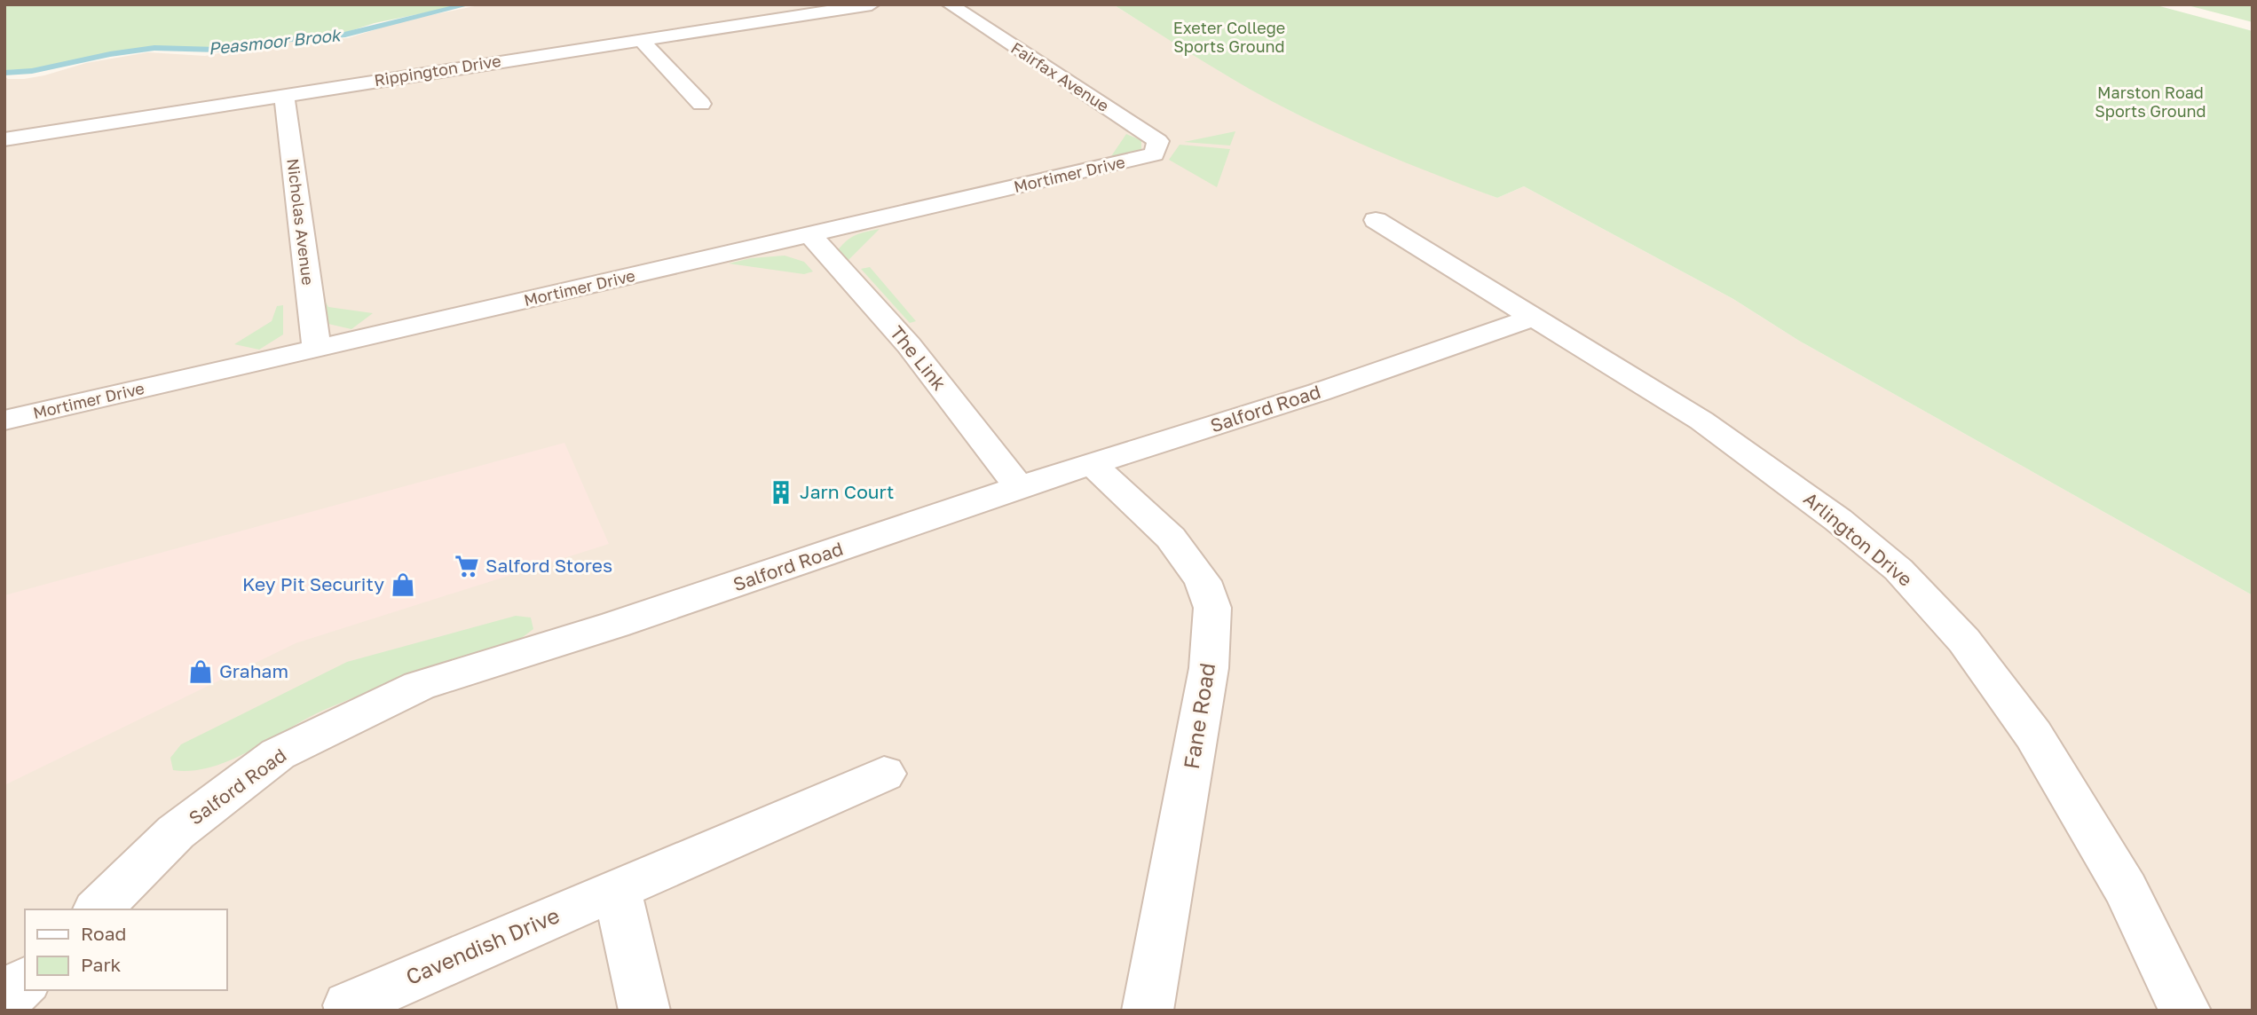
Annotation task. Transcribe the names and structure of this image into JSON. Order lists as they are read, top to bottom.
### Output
{
  "streets": {
    "street": [
      "Rippington Drive",
      "Fairfax Avenue",
      "Mortimer Drive",
      "Nicholas Avenue",
      "The Link",
      "Salford Road",
      "Arlington Drive",
      "Fane Road",
      "Cavendish Drive"
    ]
  },
  "crossings": [
    ["Rippington Drive", "Nicholas Avenue"],
    ["Fairfax Avenue", "Mortimer Drive"],
    ["Mortimer Drive", "Nicholas Avenue"],
    ["Mortimer Drive", "The Link"],
    ["The Link", "Salford Road"],
    ["Salford Road", "Arlington Drive"],
    ["Salford Road", "Fane Road"]
  ],
  "water": ["Peasmoor Brook"],
  "parks": ["Exeter College Sports Ground", "Marston Road Sports Ground"],
  "places": {
    "building": ["Jarn Court"],
    "supermarket": ["Salford Stores"],
    "shop": ["Key Pit Security", "Graham"]
  },
  "legend": ["Road", "Park"]
}
